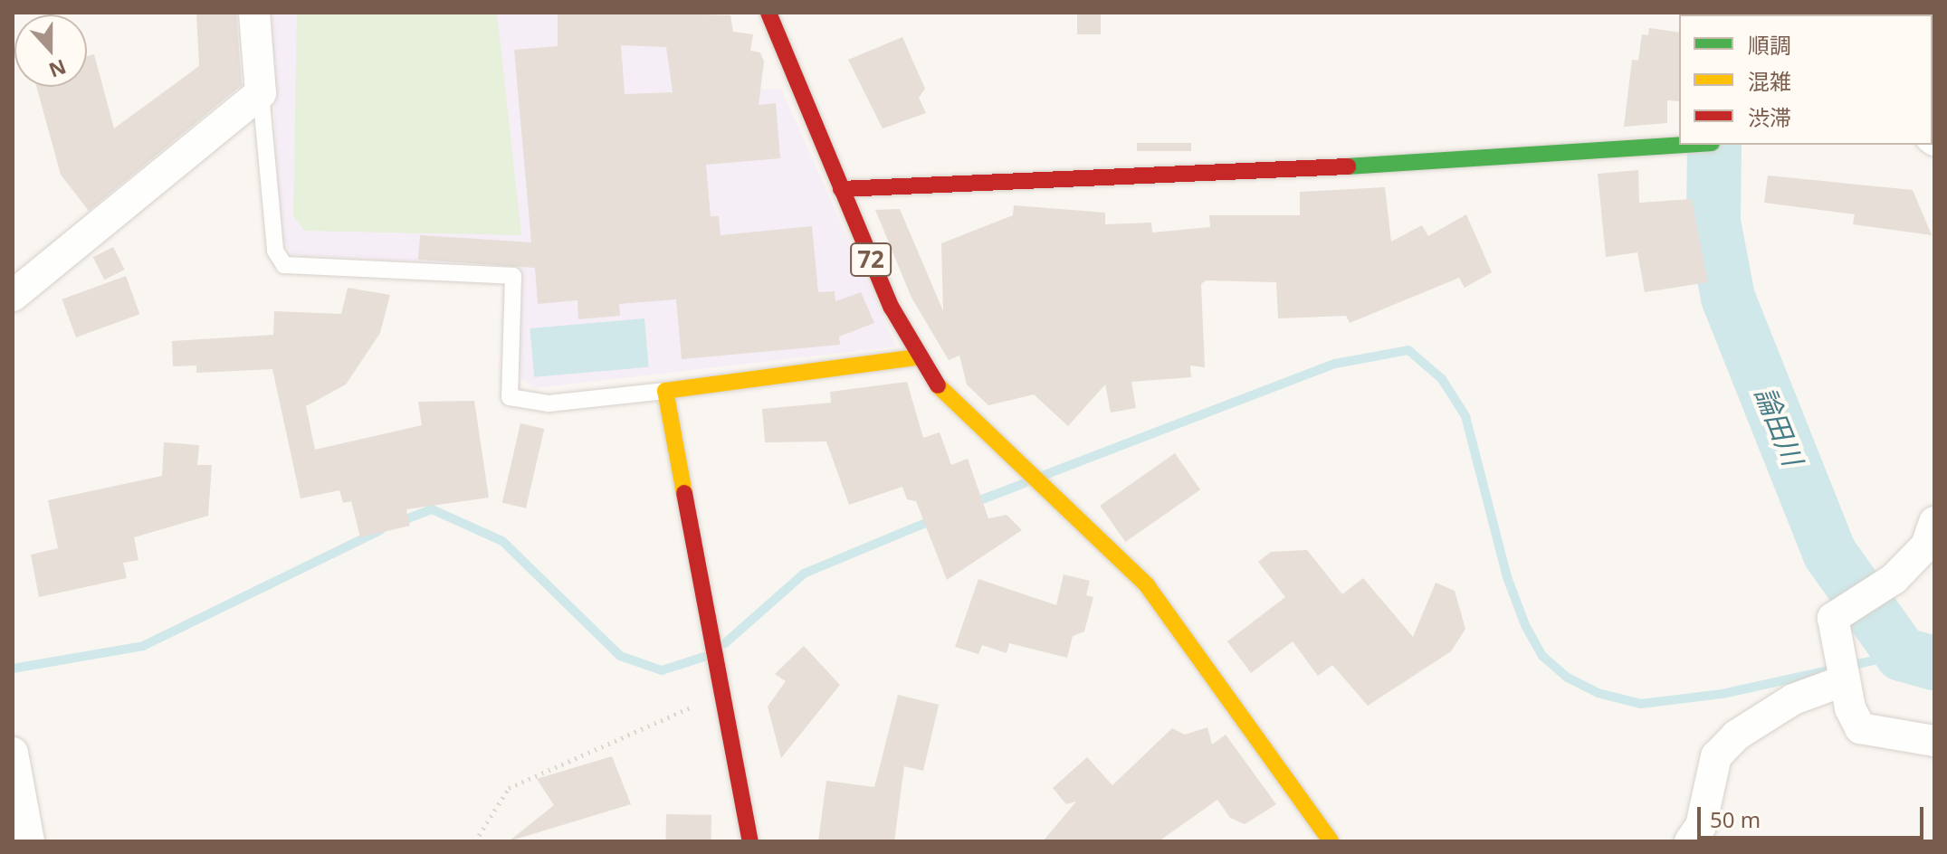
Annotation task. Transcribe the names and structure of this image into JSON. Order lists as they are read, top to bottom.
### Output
{
  "streets": {
    "street": ["72"]
  },
  "water": ["論田川"],
  "legend": ["順調", "混雑", "渋滞"],
  "scale_bar": "50 m",
  "north": "bottom"
}
